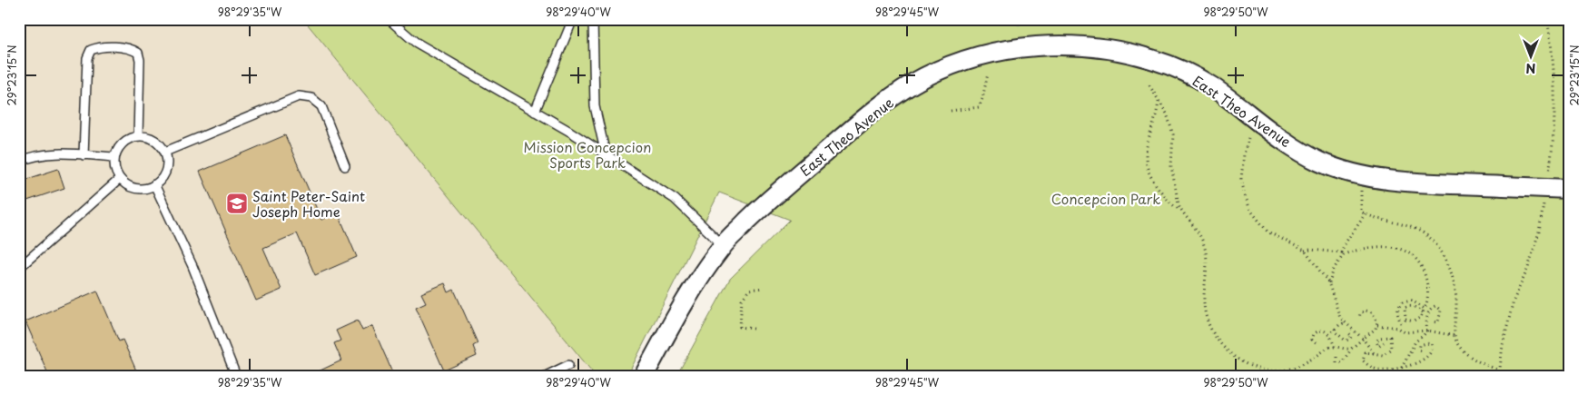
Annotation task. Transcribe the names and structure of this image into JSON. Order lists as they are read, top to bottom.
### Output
{
  "streets": {
    "street": ["East Theo Avenue"]
  },
  "parks": ["Mission Concepcion Sports Park", "Concepcion Park"],
  "places": {
    "school or university": ["Saint Peter-Saint Joseph Home"]
  },
  "north": "bottom",
  "coordinates": [
    "98°29'35\"W",
    "98°29'40\"W",
    "98°29'45\"W",
    "98°29'50\"W",
    "29°23'15\"N"
  ]
}
